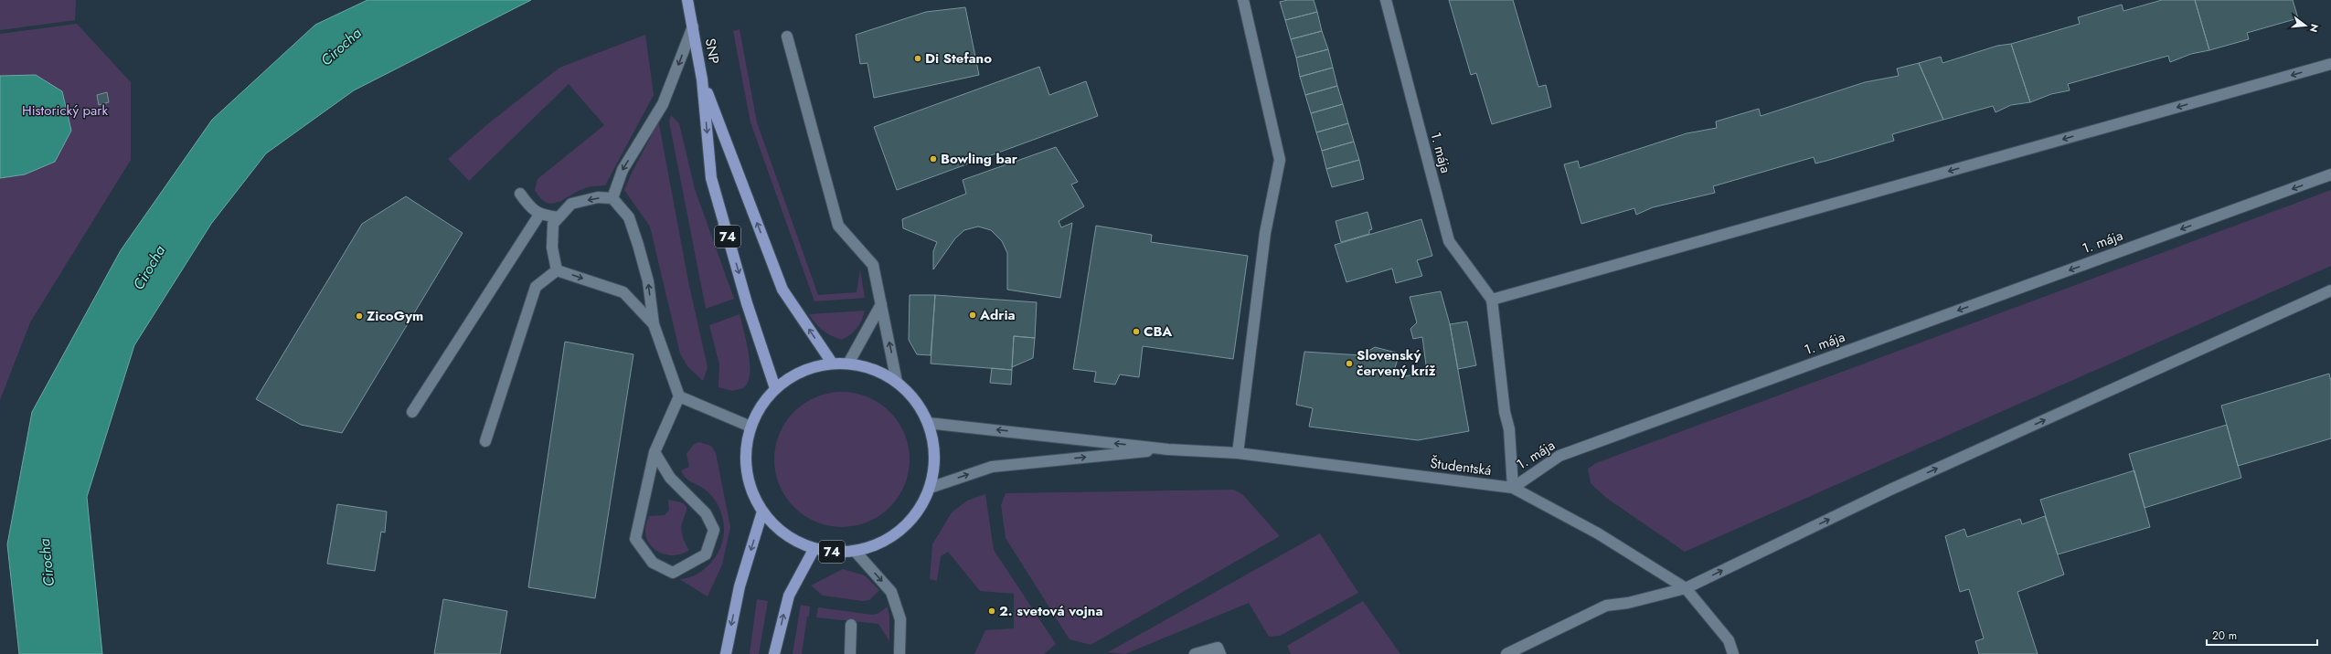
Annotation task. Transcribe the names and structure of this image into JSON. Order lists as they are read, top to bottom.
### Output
{
  "streets": {
    "main road": ["SNP", "74"],
    "street": ["1. mája", "Študentská"]
  },
  "crossings": [
    ["SNP", "74"],
    ["1. mája", "Študentská"]
  ],
  "one_way": ["1. mája"],
  "water": ["Cirocha"],
  "parks": ["Historický park"],
  "places": [
    "Di Stefano",
    "Bowling bar",
    "Adria",
    "ZicoGym",
    "CBA",
    "Slovenský červený kríž",
    "2. svetová vojna"
  ],
  "scale_bar": "20 m",
  "north": "right"
}
